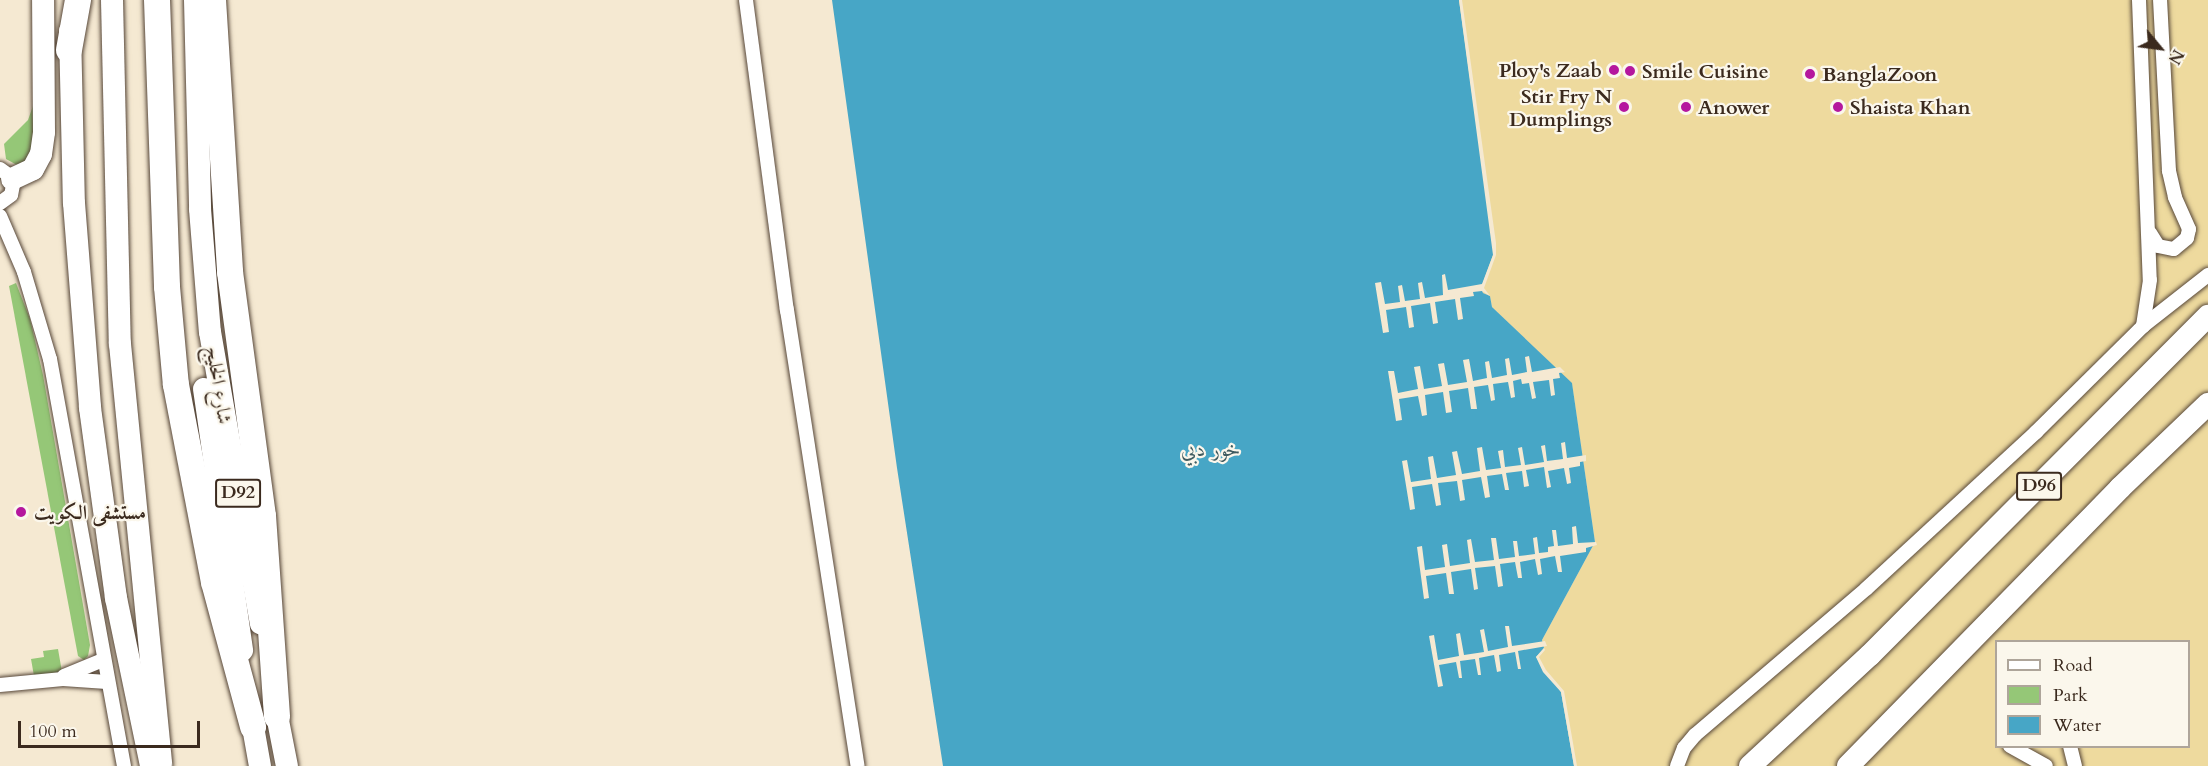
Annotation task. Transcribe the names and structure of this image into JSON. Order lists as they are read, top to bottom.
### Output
{
  "streets": {
    "main road": ["شارع الخليج", "D96", "D92"]
  },
  "water": ["خور دبي"],
  "places": [
    "Ploy's Zaab",
    "Smile Cuisine",
    "BanglaZoon",
    "Stir Fry N Dumplings",
    "Anower",
    "Shaista Khan",
    "مستشفى الكويت"
  ],
  "legend": ["Road", "Park", "Water"],
  "scale_bar": "100 m",
  "north": "bottom right"
}
